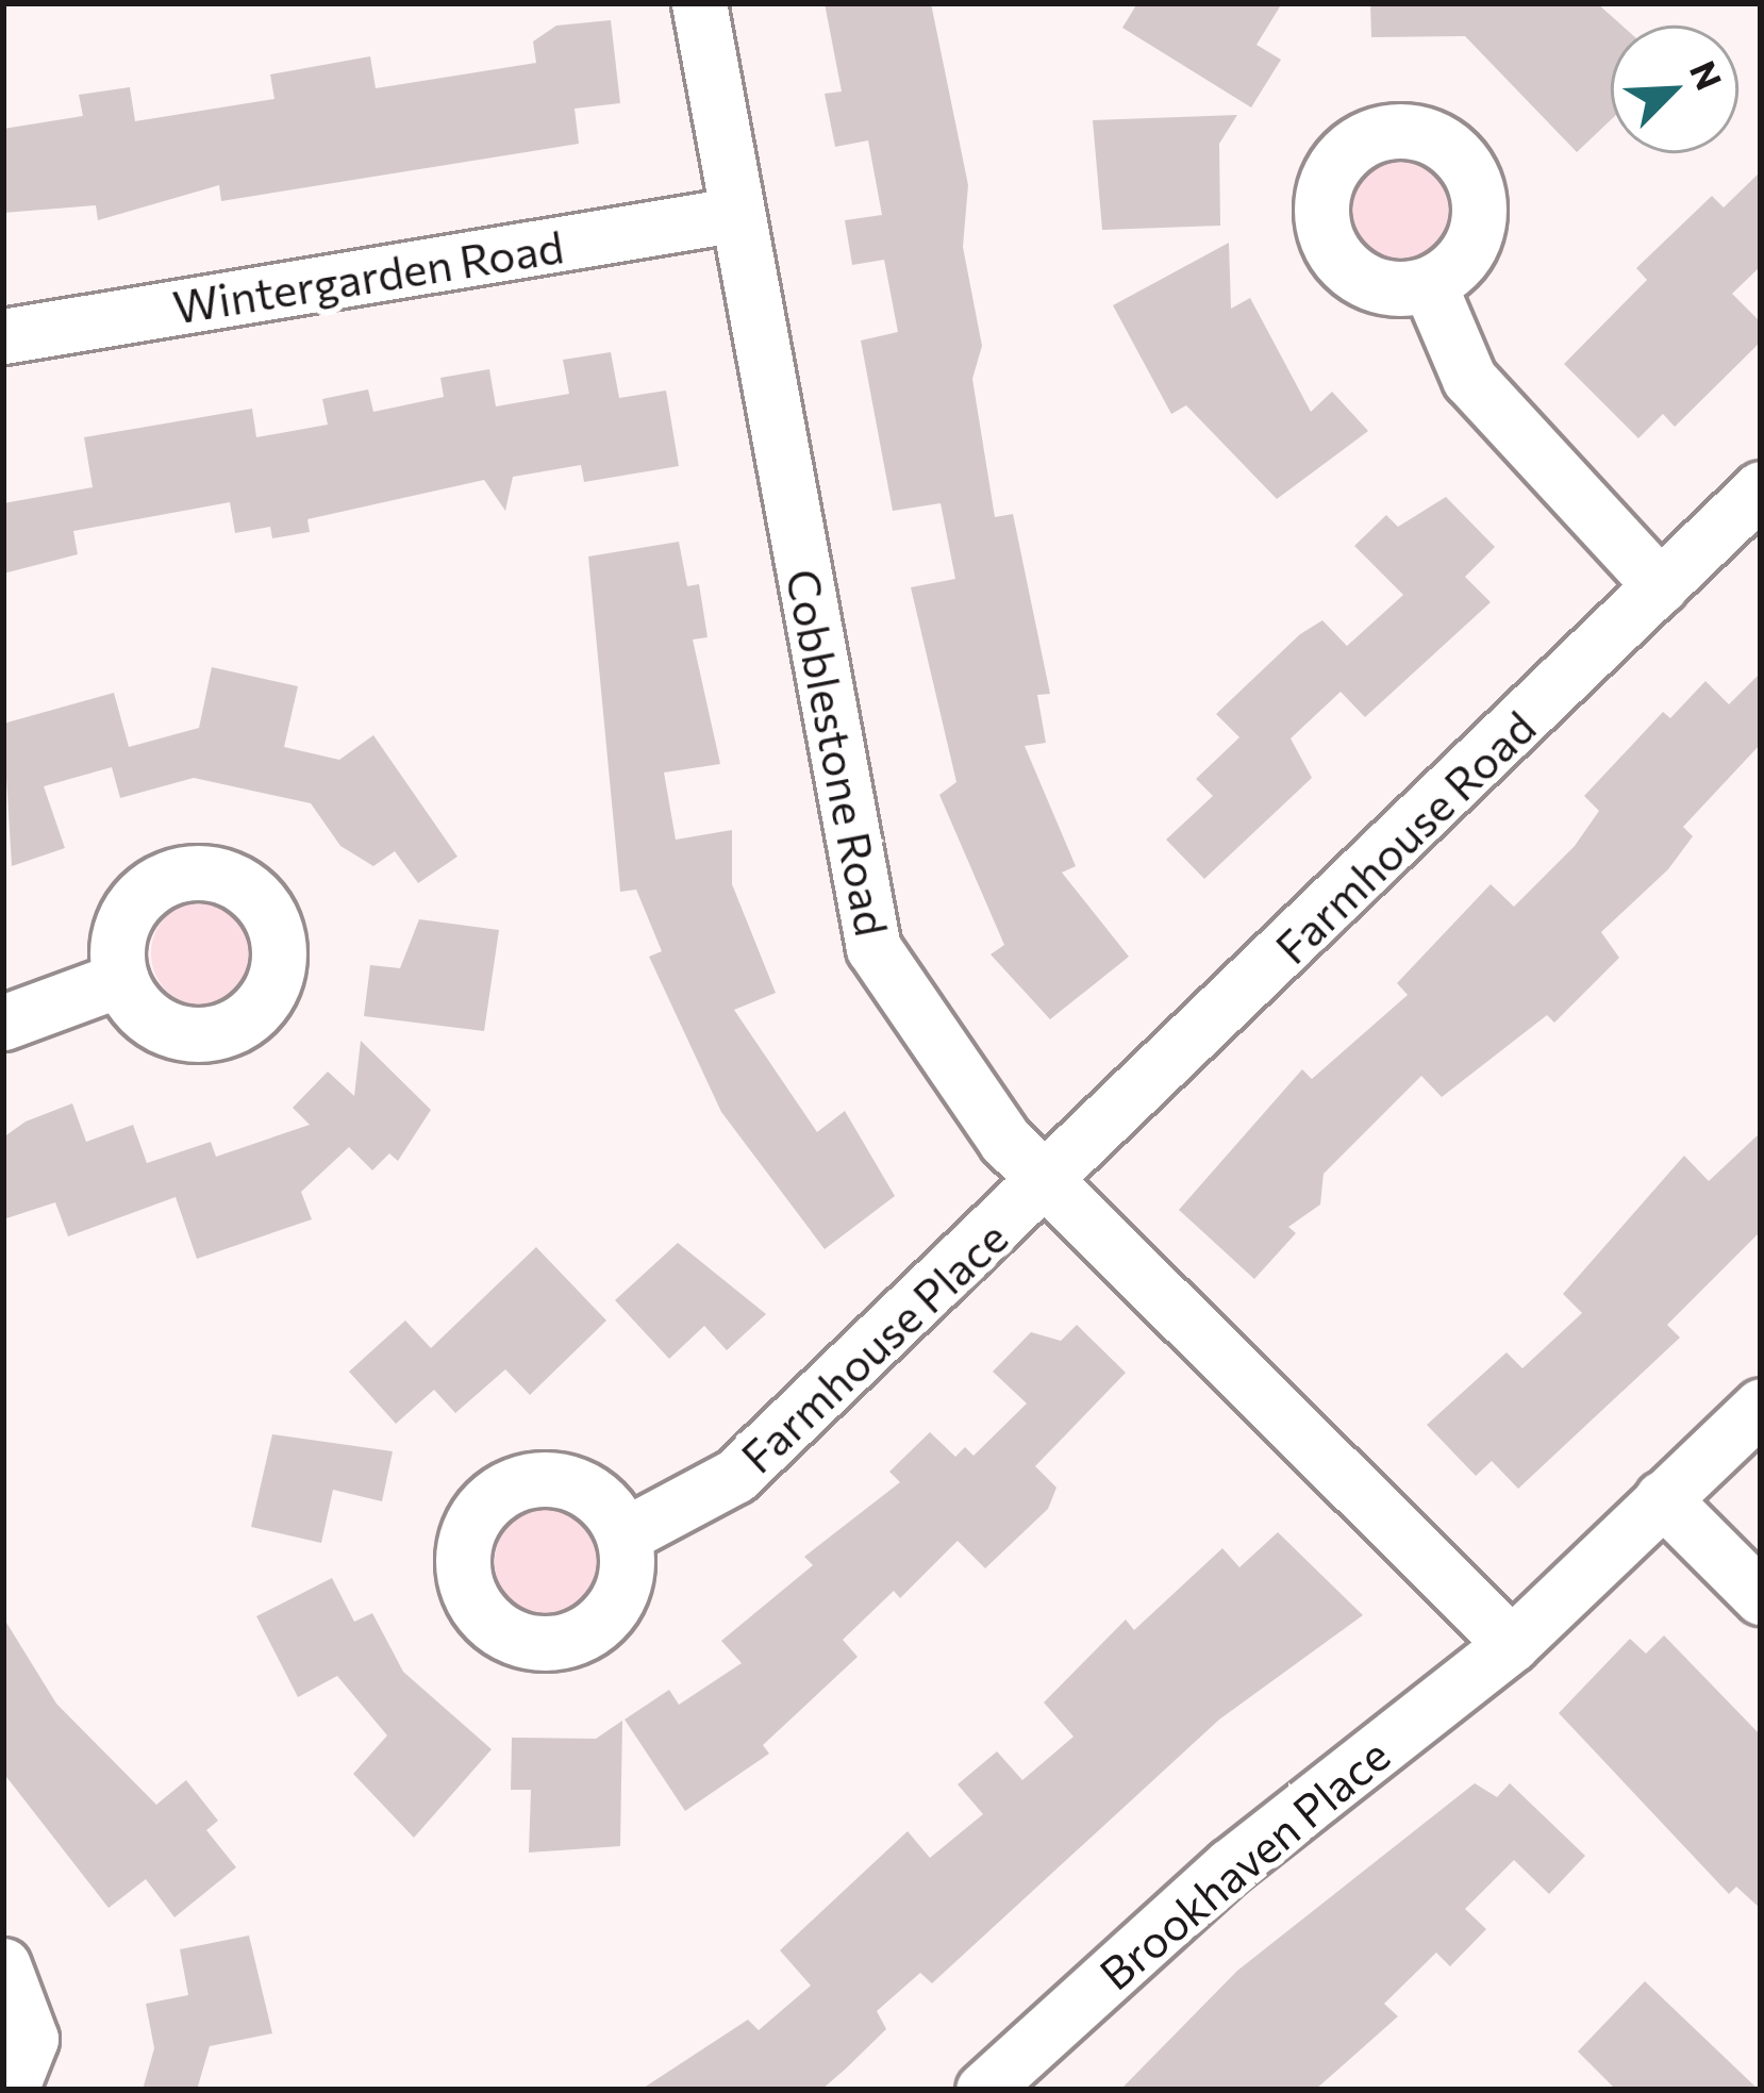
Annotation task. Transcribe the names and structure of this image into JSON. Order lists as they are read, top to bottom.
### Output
{
  "streets": {
    "street": [
      "Wintergarden Road",
      "Cobblestone Road",
      "Farmhouse Road",
      "Farmhouse Place",
      "Brookhaven Place"
    ]
  },
  "crossings": [
    ["Wintergarden Road", "Cobblestone Road"],
    ["Cobblestone Road", "Farmhouse Road"],
    ["Cobblestone Road", "Farmhouse Place"],
    ["Cobblestone Road", "Brookhaven Place"],
    ["Farmhouse Road", "Farmhouse Place"]
  ],
  "north": "top right"
}
